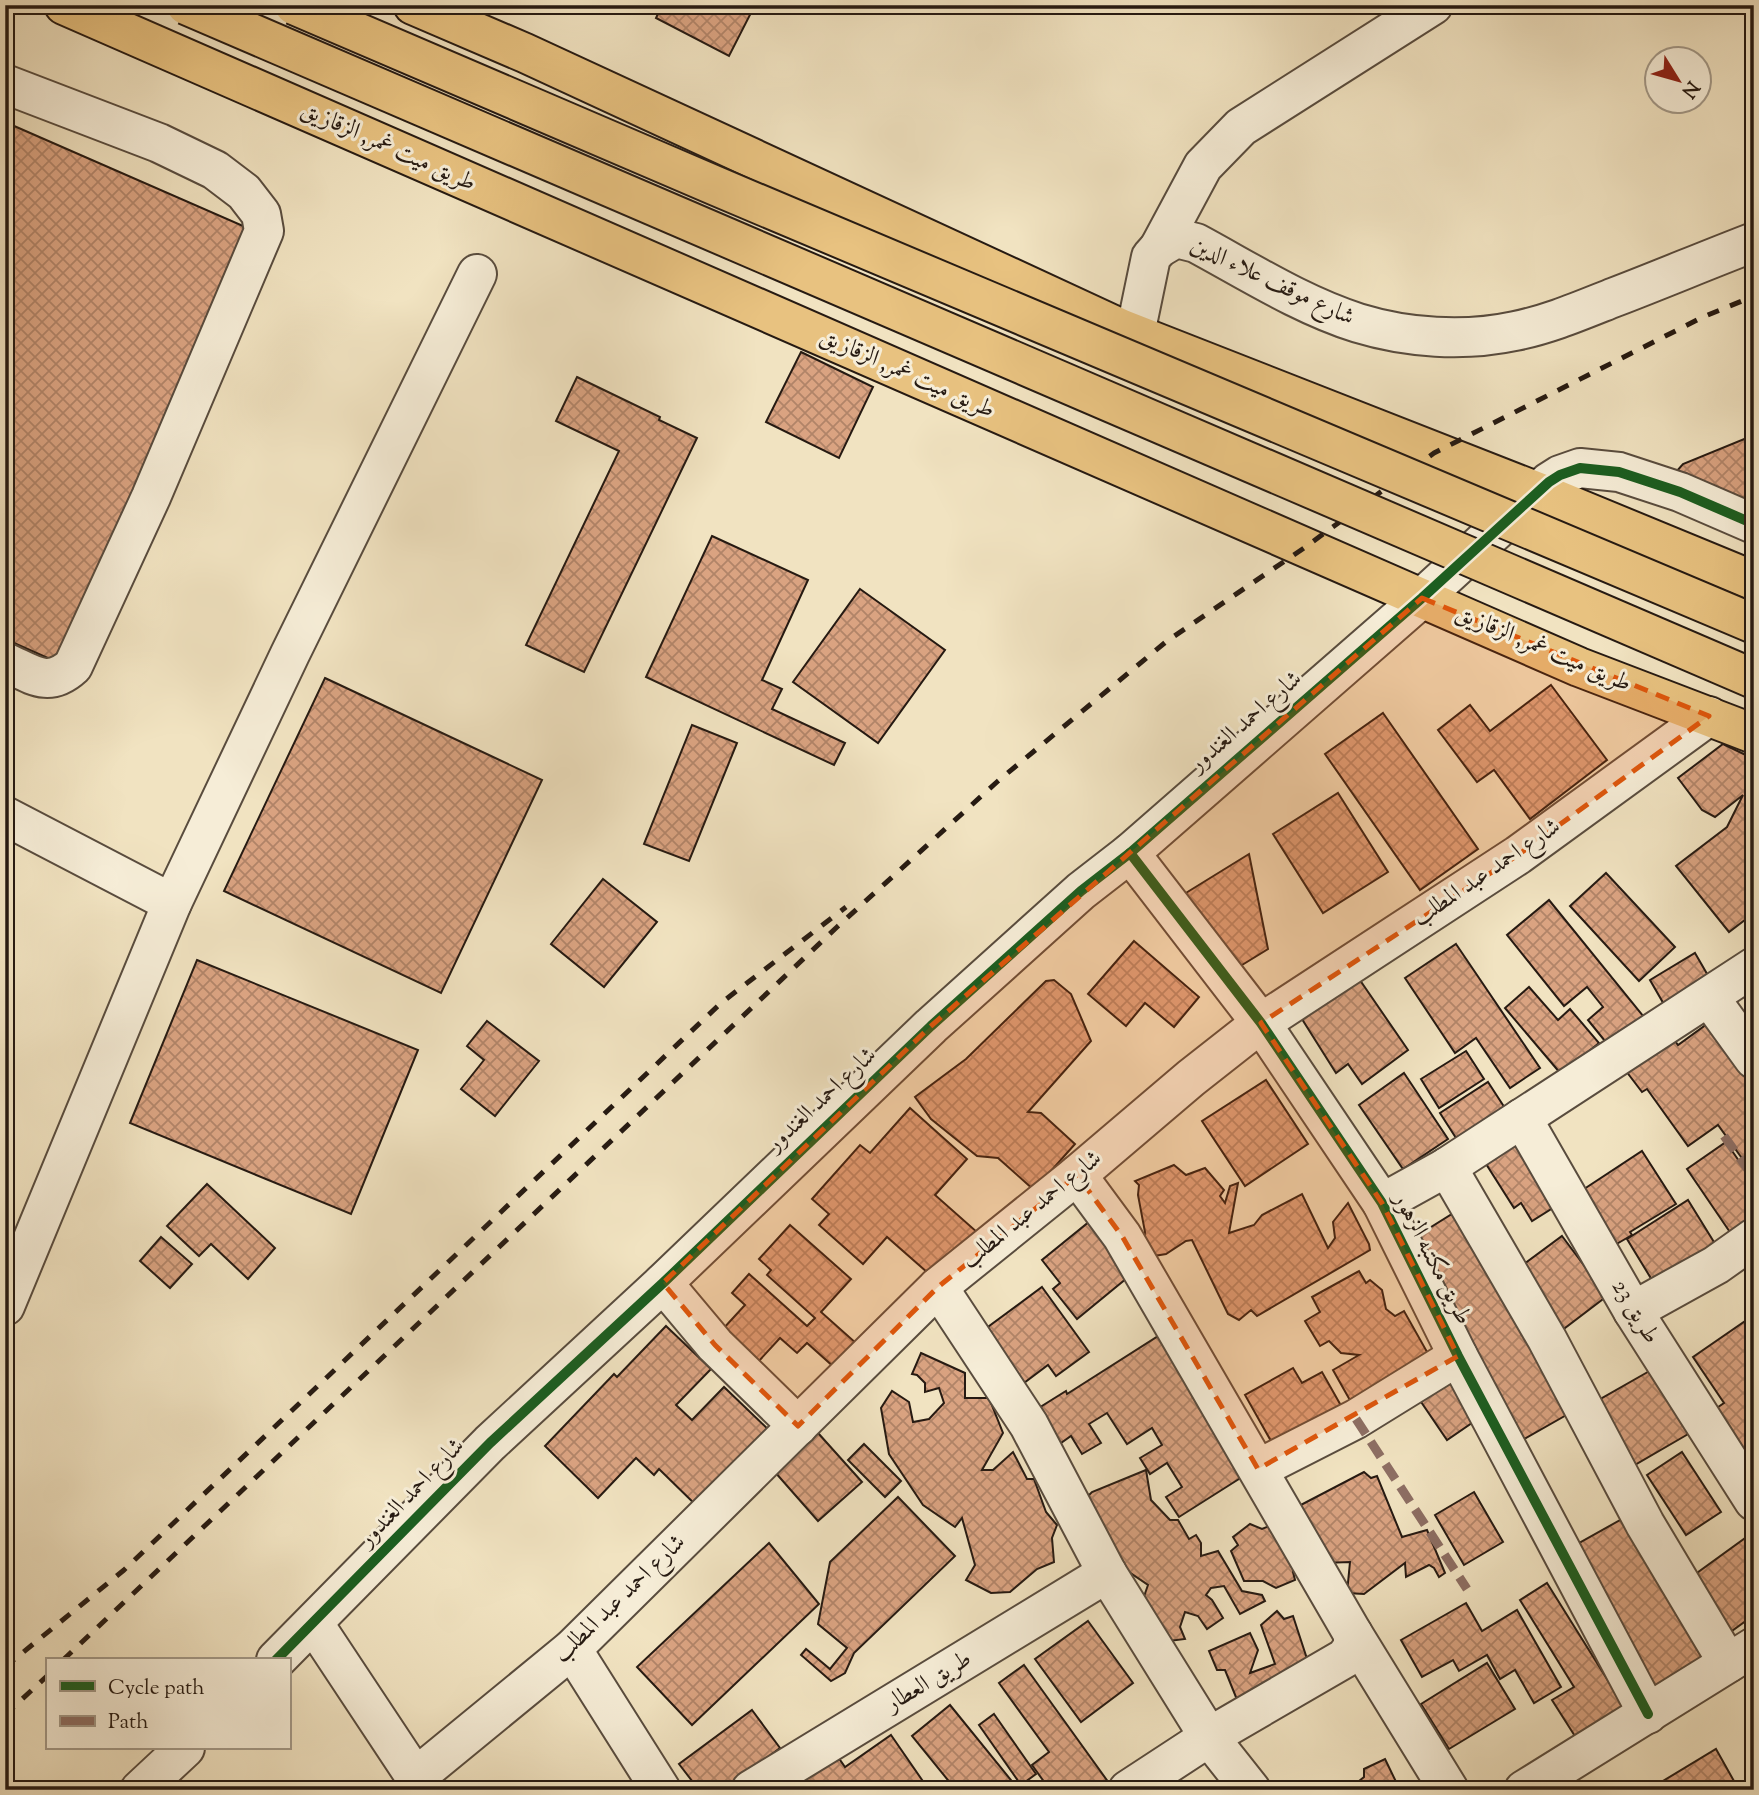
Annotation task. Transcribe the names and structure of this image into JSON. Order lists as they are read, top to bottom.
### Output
{
  "streets": {
    "highway": ["طريق ميت غمر, الزقازيق"],
    "street": [
      "شارع موقف علاء الدين",
      "شارع احمد الغندور",
      "شارع احمد عبد المطلب",
      "طريق مكتبه الزهور",
      "طريق 23",
      "طريق العطار"
    ]
  },
  "crossings": [
    ["طريق ميت غمر, الزقازيق", "شارع احمد الغندور"],
    ["طريق ميت غمر, الزقازيق", "شارع احمد عبد المطلب"],
    ["شارع احمد الغندور", "طريق مكتبه الزهور"],
    ["شارع احمد عبد المطلب", "طريق مكتبه الزهور"]
  ],
  "legend": ["Cycle path", "Path"],
  "north": "bottom right"
}
